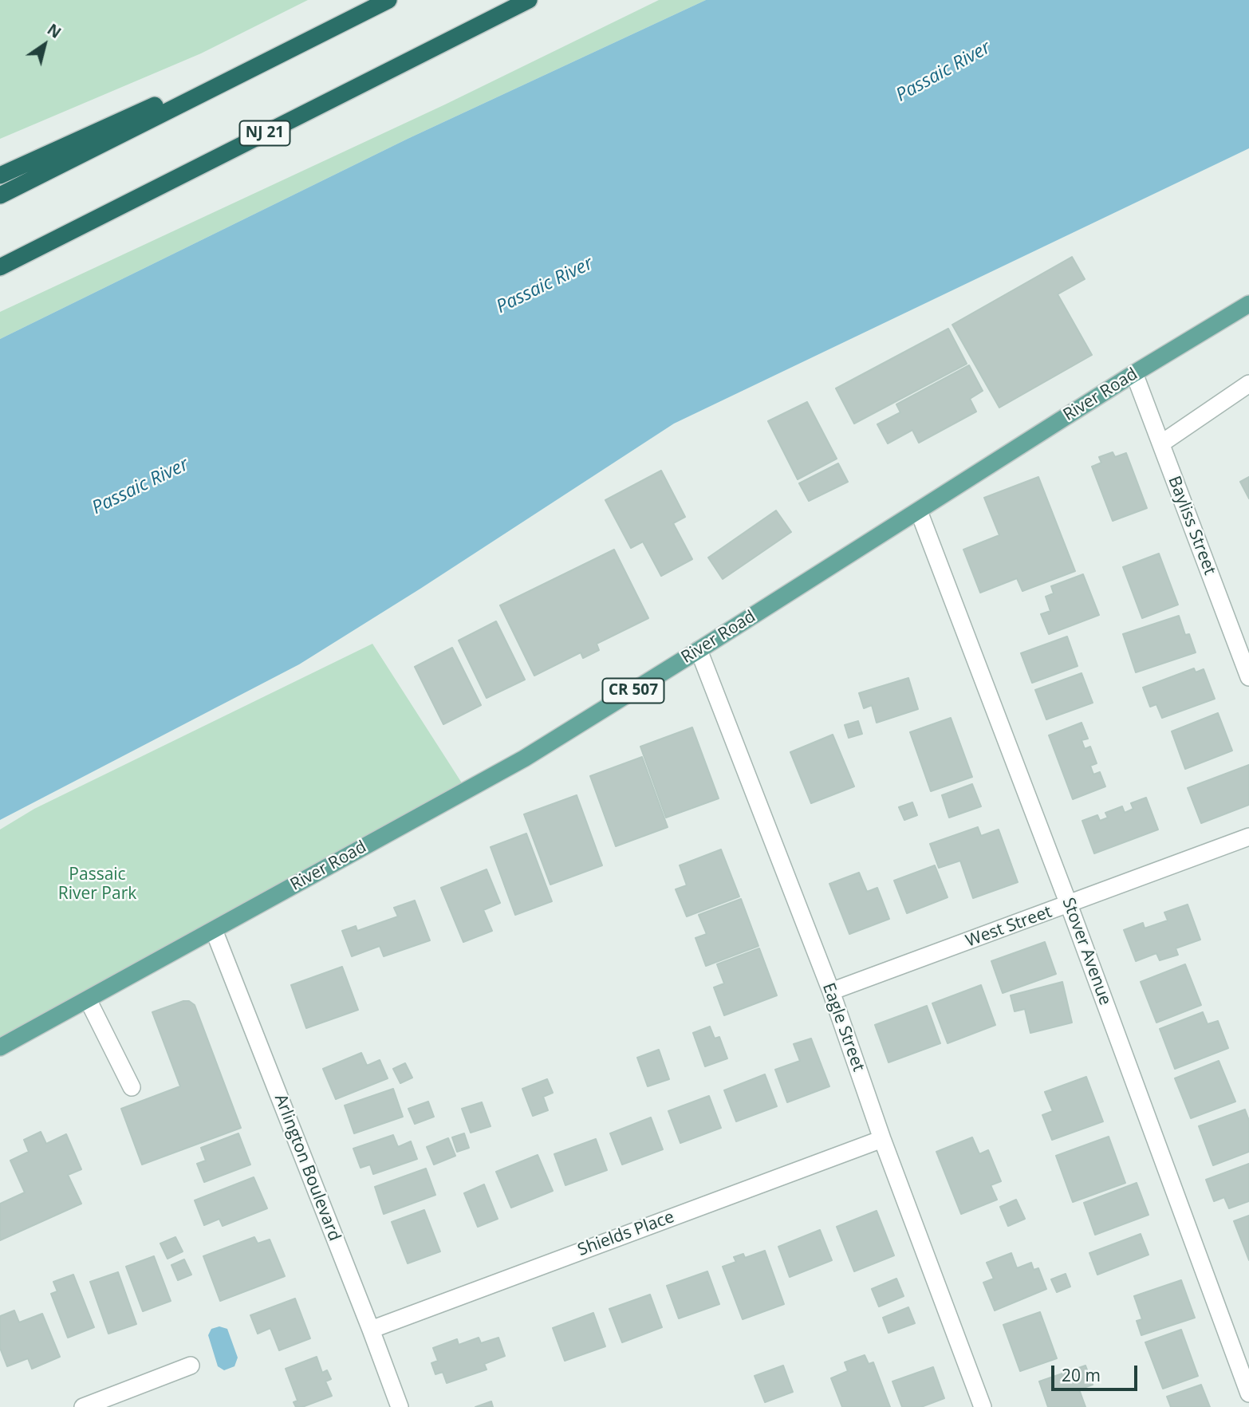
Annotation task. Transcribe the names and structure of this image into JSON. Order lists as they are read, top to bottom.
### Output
{
  "streets": {
    "highway": ["NJ 21"],
    "main road": ["River Road", "CR 507"],
    "street": [
      "Bayliss Street",
      "West Street",
      "Stover Avenue",
      "Eagle Street",
      "Arlington Boulevard",
      "Shields Place"
    ]
  },
  "crossings": [
    ["River Road", "Bayliss Street"],
    ["River Road", "Stover Avenue"],
    ["River Road", "Eagle Street"],
    ["River Road", "Arlington Boulevard"],
    ["West Street", "Stover Avenue"],
    ["West Street", "Eagle Street"],
    ["Eagle Street", "Shields Place"],
    ["Arlington Boulevard", "Shields Place"]
  ],
  "water": ["Passaic River"],
  "parks": ["Passaic River Park"],
  "scale_bar": "20 m",
  "north": "top right"
}
